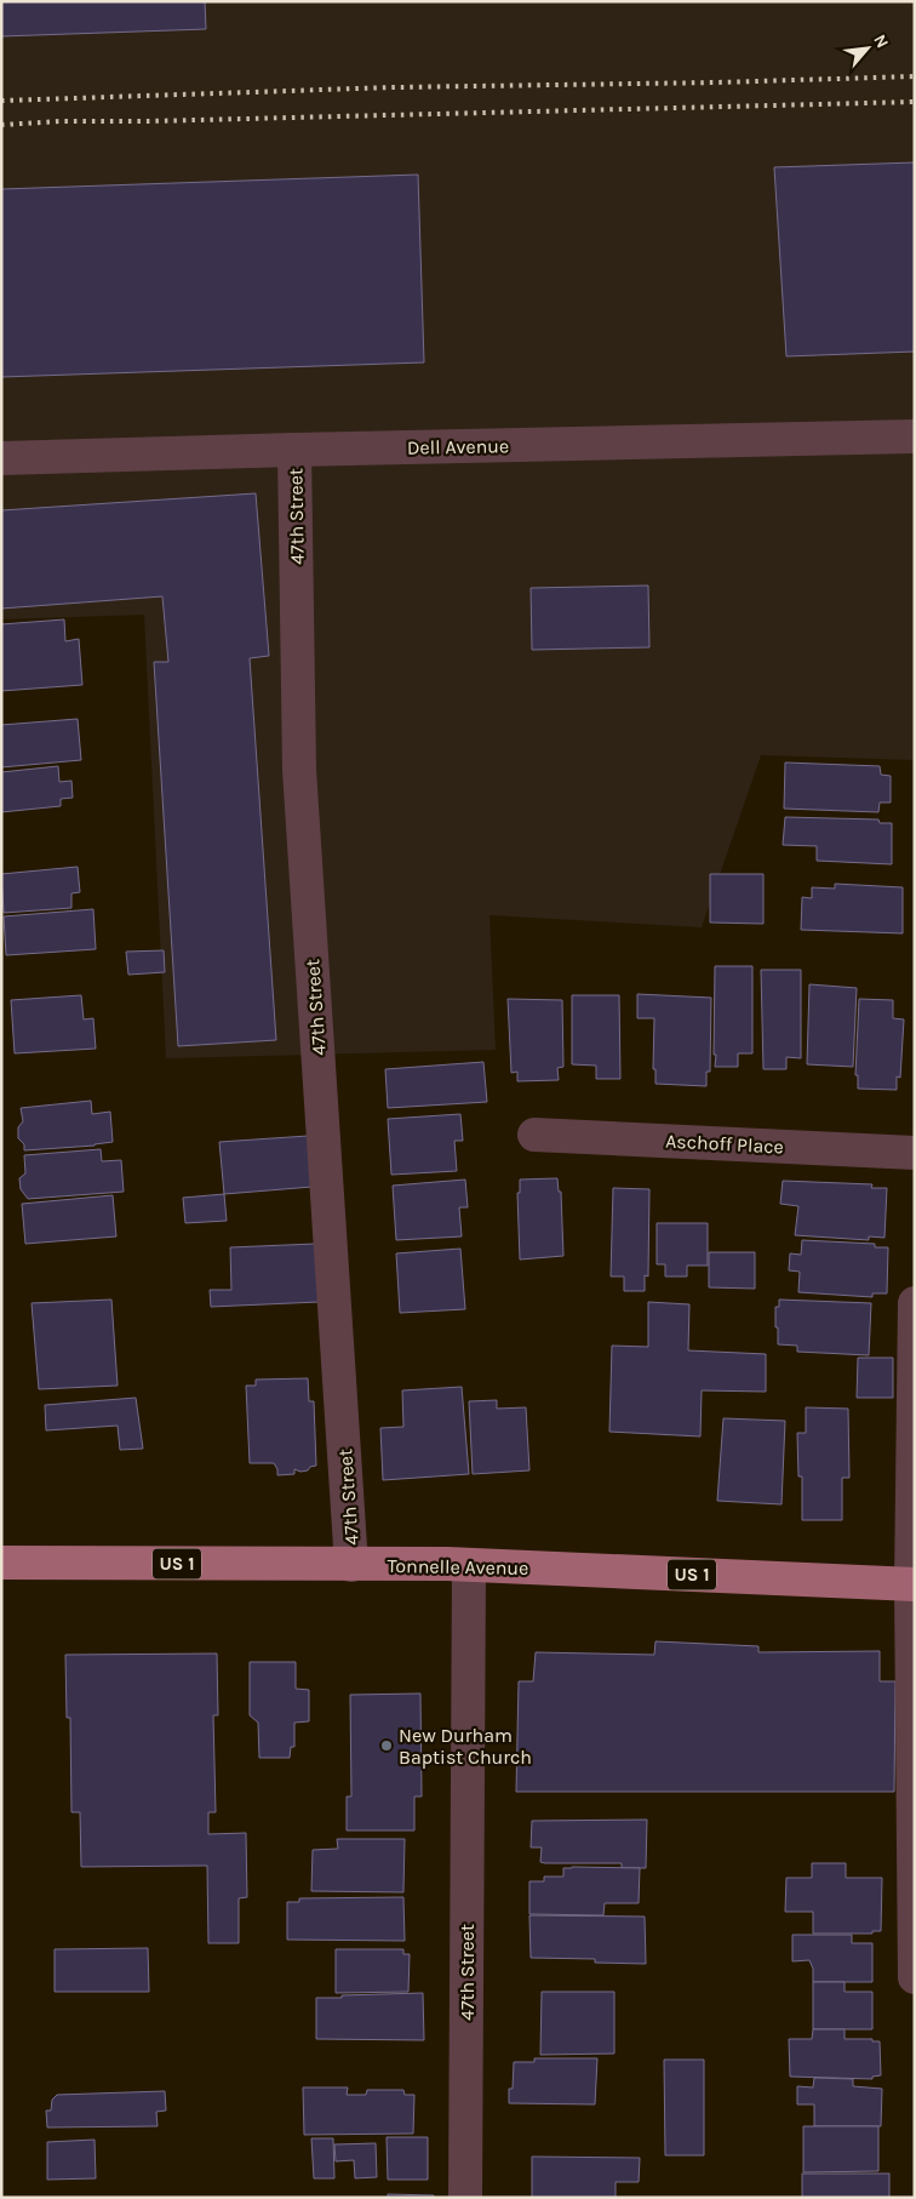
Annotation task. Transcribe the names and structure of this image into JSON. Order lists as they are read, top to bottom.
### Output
{
  "streets": {
    "main road": ["US 1", "Tonnelle Avenue"],
    "street": ["Dell Avenue", "47th Street", "Aschoff Place"]
  },
  "crossings": [
    ["Dell Avenue", "47th Street"],
    ["47th Street", "Tonnelle Avenue"]
  ],
  "places": ["New Durham Baptist Church"],
  "north": "top right"
}
